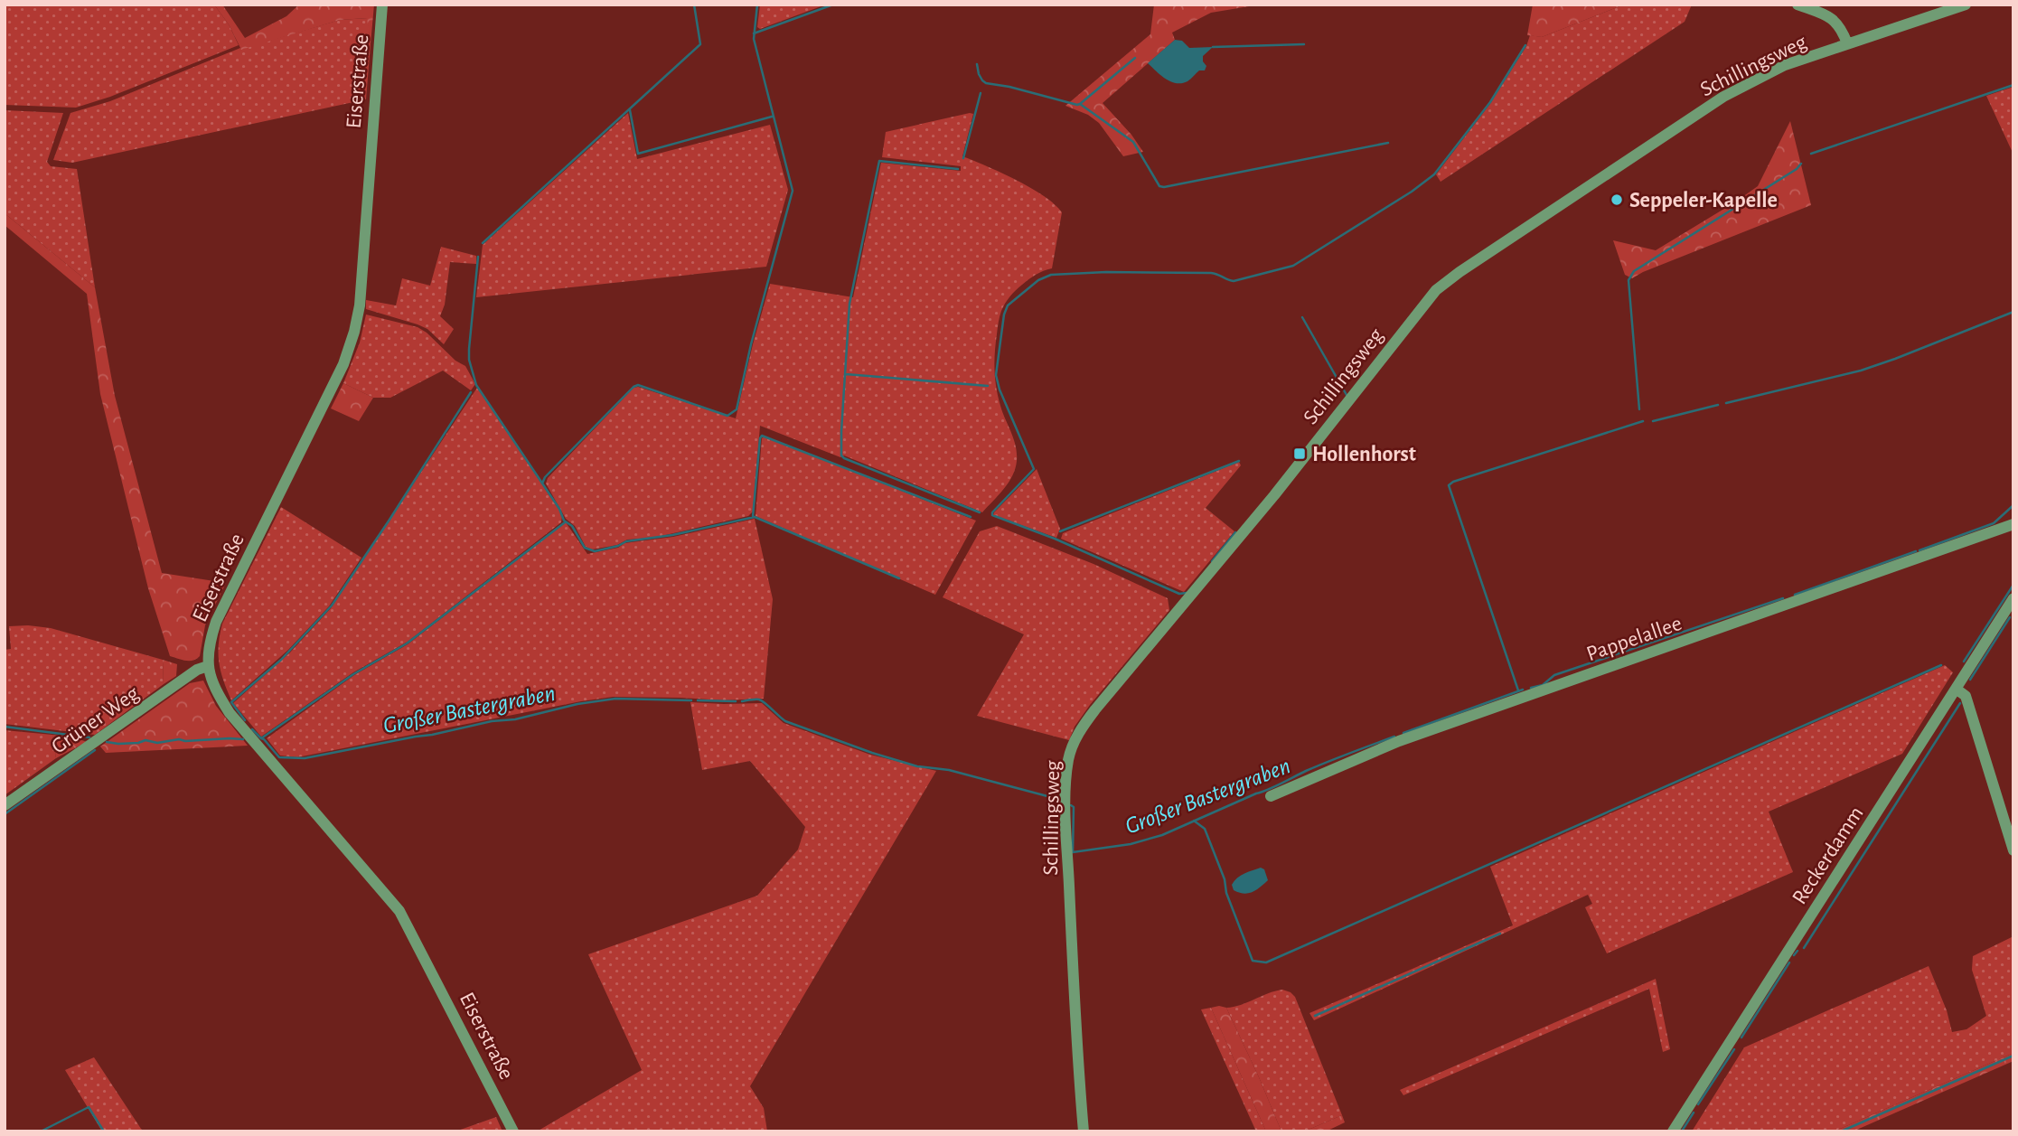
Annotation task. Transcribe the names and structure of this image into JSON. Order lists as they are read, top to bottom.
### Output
{
  "streets": {
    "street": [
      "Schillingsweg",
      "Eiserstraße",
      "Pappelallee",
      "Grüner Weg",
      "Reckerdamm"
    ]
  },
  "crossings": [
    ["Eiserstraße", "Grüner Weg"]
  ],
  "water": ["Großer Bastergraben"],
  "places": {
    "other": ["Seppeler-Kapelle"],
    "transit": ["Hollenhorst"]
  }
}
